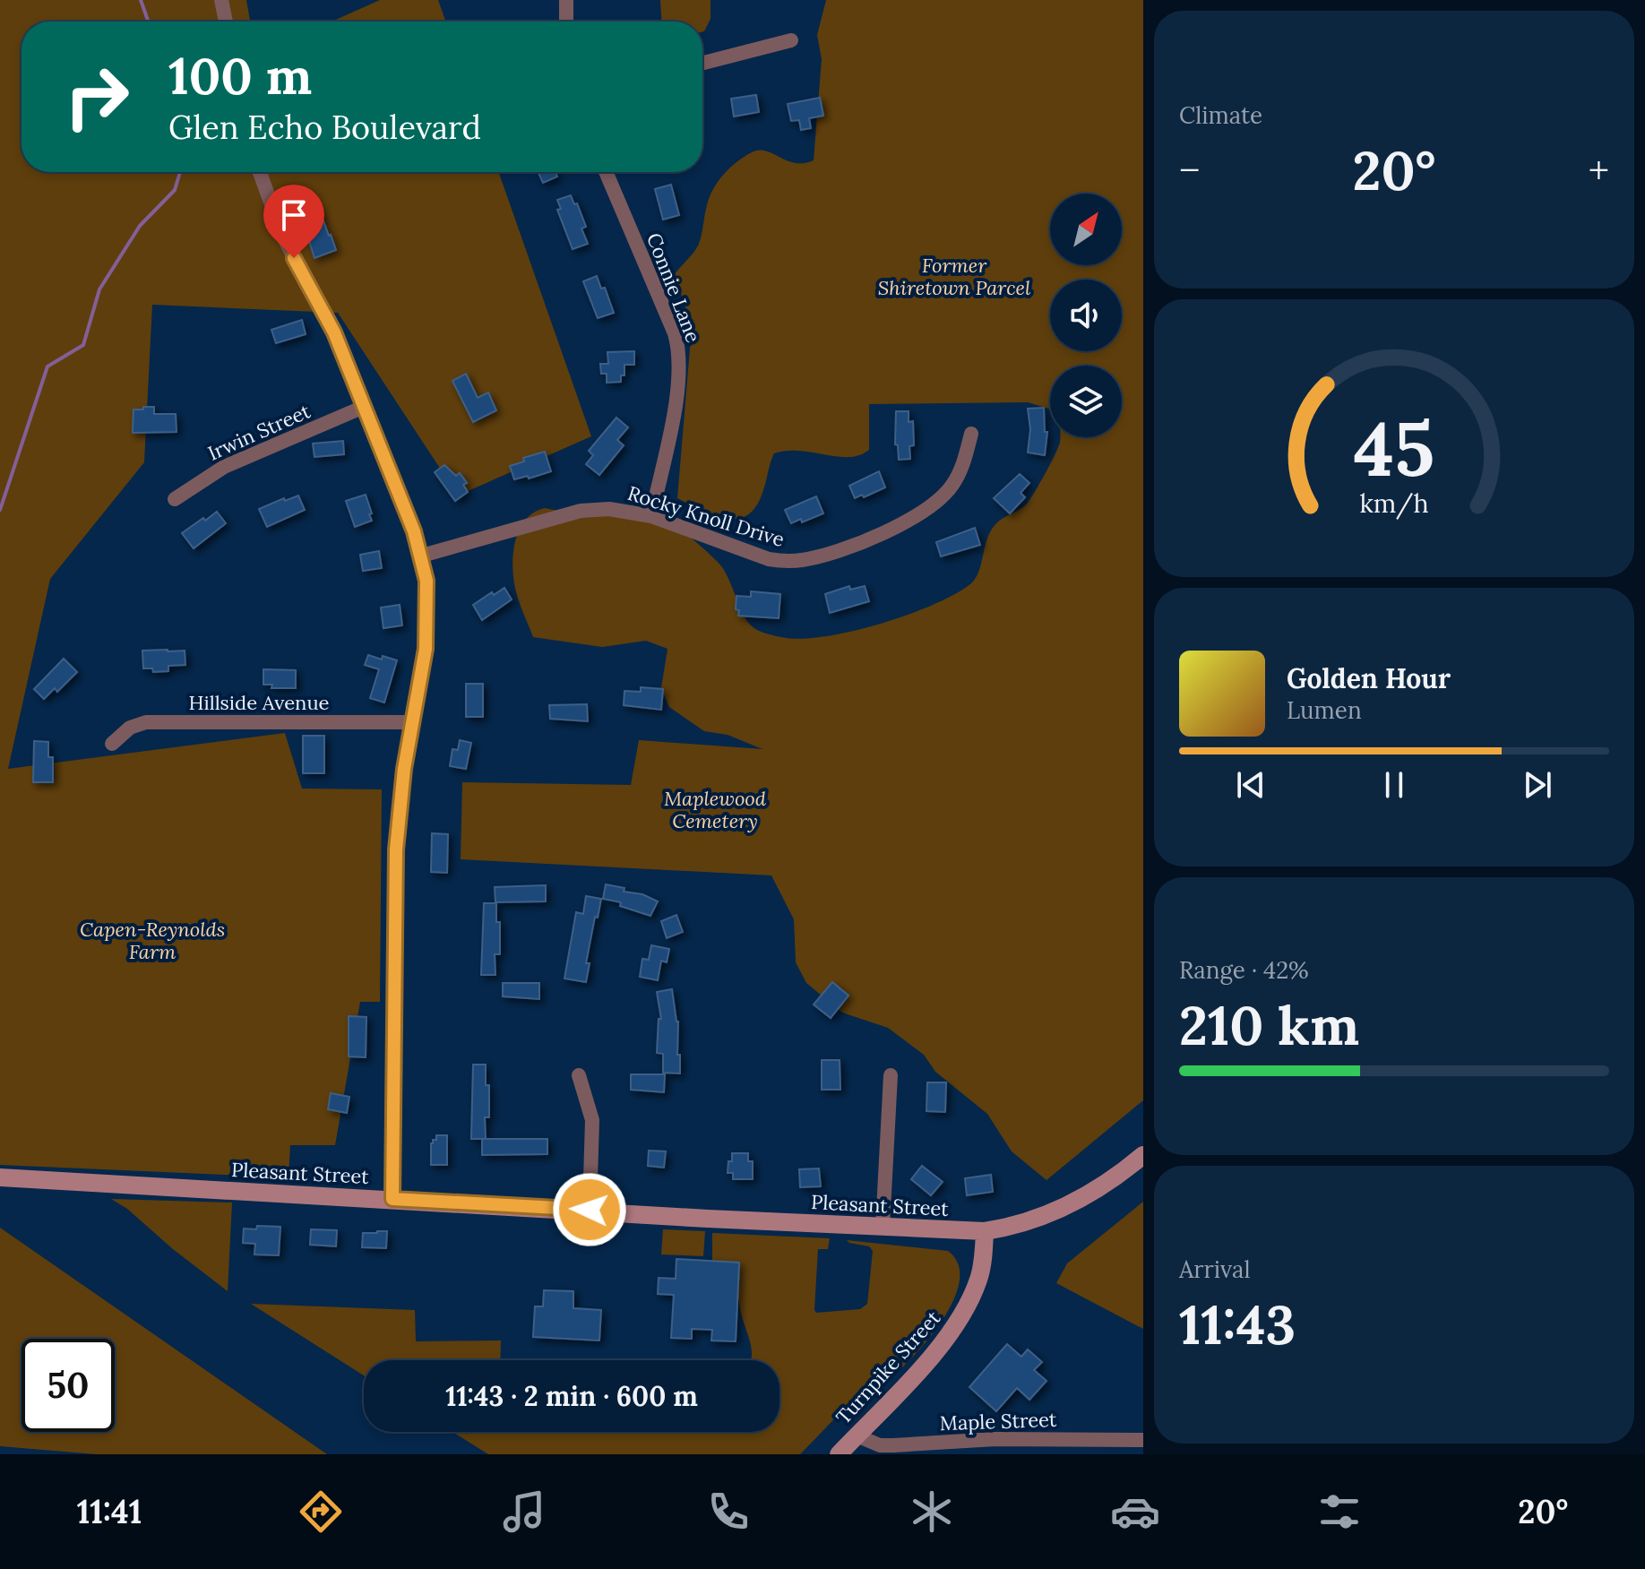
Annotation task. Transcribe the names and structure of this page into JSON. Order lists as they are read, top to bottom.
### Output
{
  "streets": {
    "main road": ["Pleasant Street", "Turnpike Street"],
    "street": [
      "Connie Lane",
      "Irwin Street",
      "Rocky Knoll Drive",
      "Hillside Avenue",
      "Maple Street"
    ]
  },
  "crossings": [
    ["Connie Lane", "Rocky Knoll Drive"],
    ["Pleasant Street", "Turnpike Street"],
    ["Turnpike Street", "Maple Street"]
  ],
  "parks": ["Former Shiretown Parcel", "Maplewood Cemetery", "Capen-Reynolds Farm"],
  "north": "top right",
  "page": {
    "tile": [
      "Climate",
      ["Range · 42%", "210 km"],
      ["Arrival", "11:43"]
    ],
    "turn": ["100 m", "Glen Echo Boulevard"],
    "heat": ["−", "20°", "+"],
    "song": ["Golden Hour", "Lumen"],
    "limit": "50",
    "trip": "11:43 · 2 min · 600 m",
    "tabs": ["11:41", "20°"],
    "gauge": ["45", "km/h"]
  }
}
